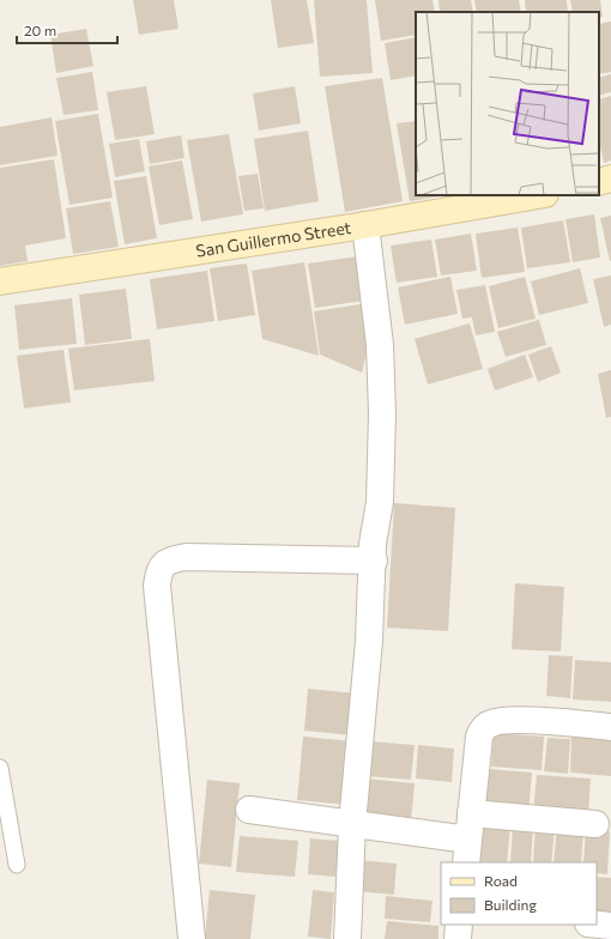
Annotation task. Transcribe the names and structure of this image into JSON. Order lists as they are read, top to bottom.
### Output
{
  "streets": {
    "main road": ["San Guillermo Street"]
  },
  "legend": ["Road", "Building"],
  "scale_bar": "20 m"
}
